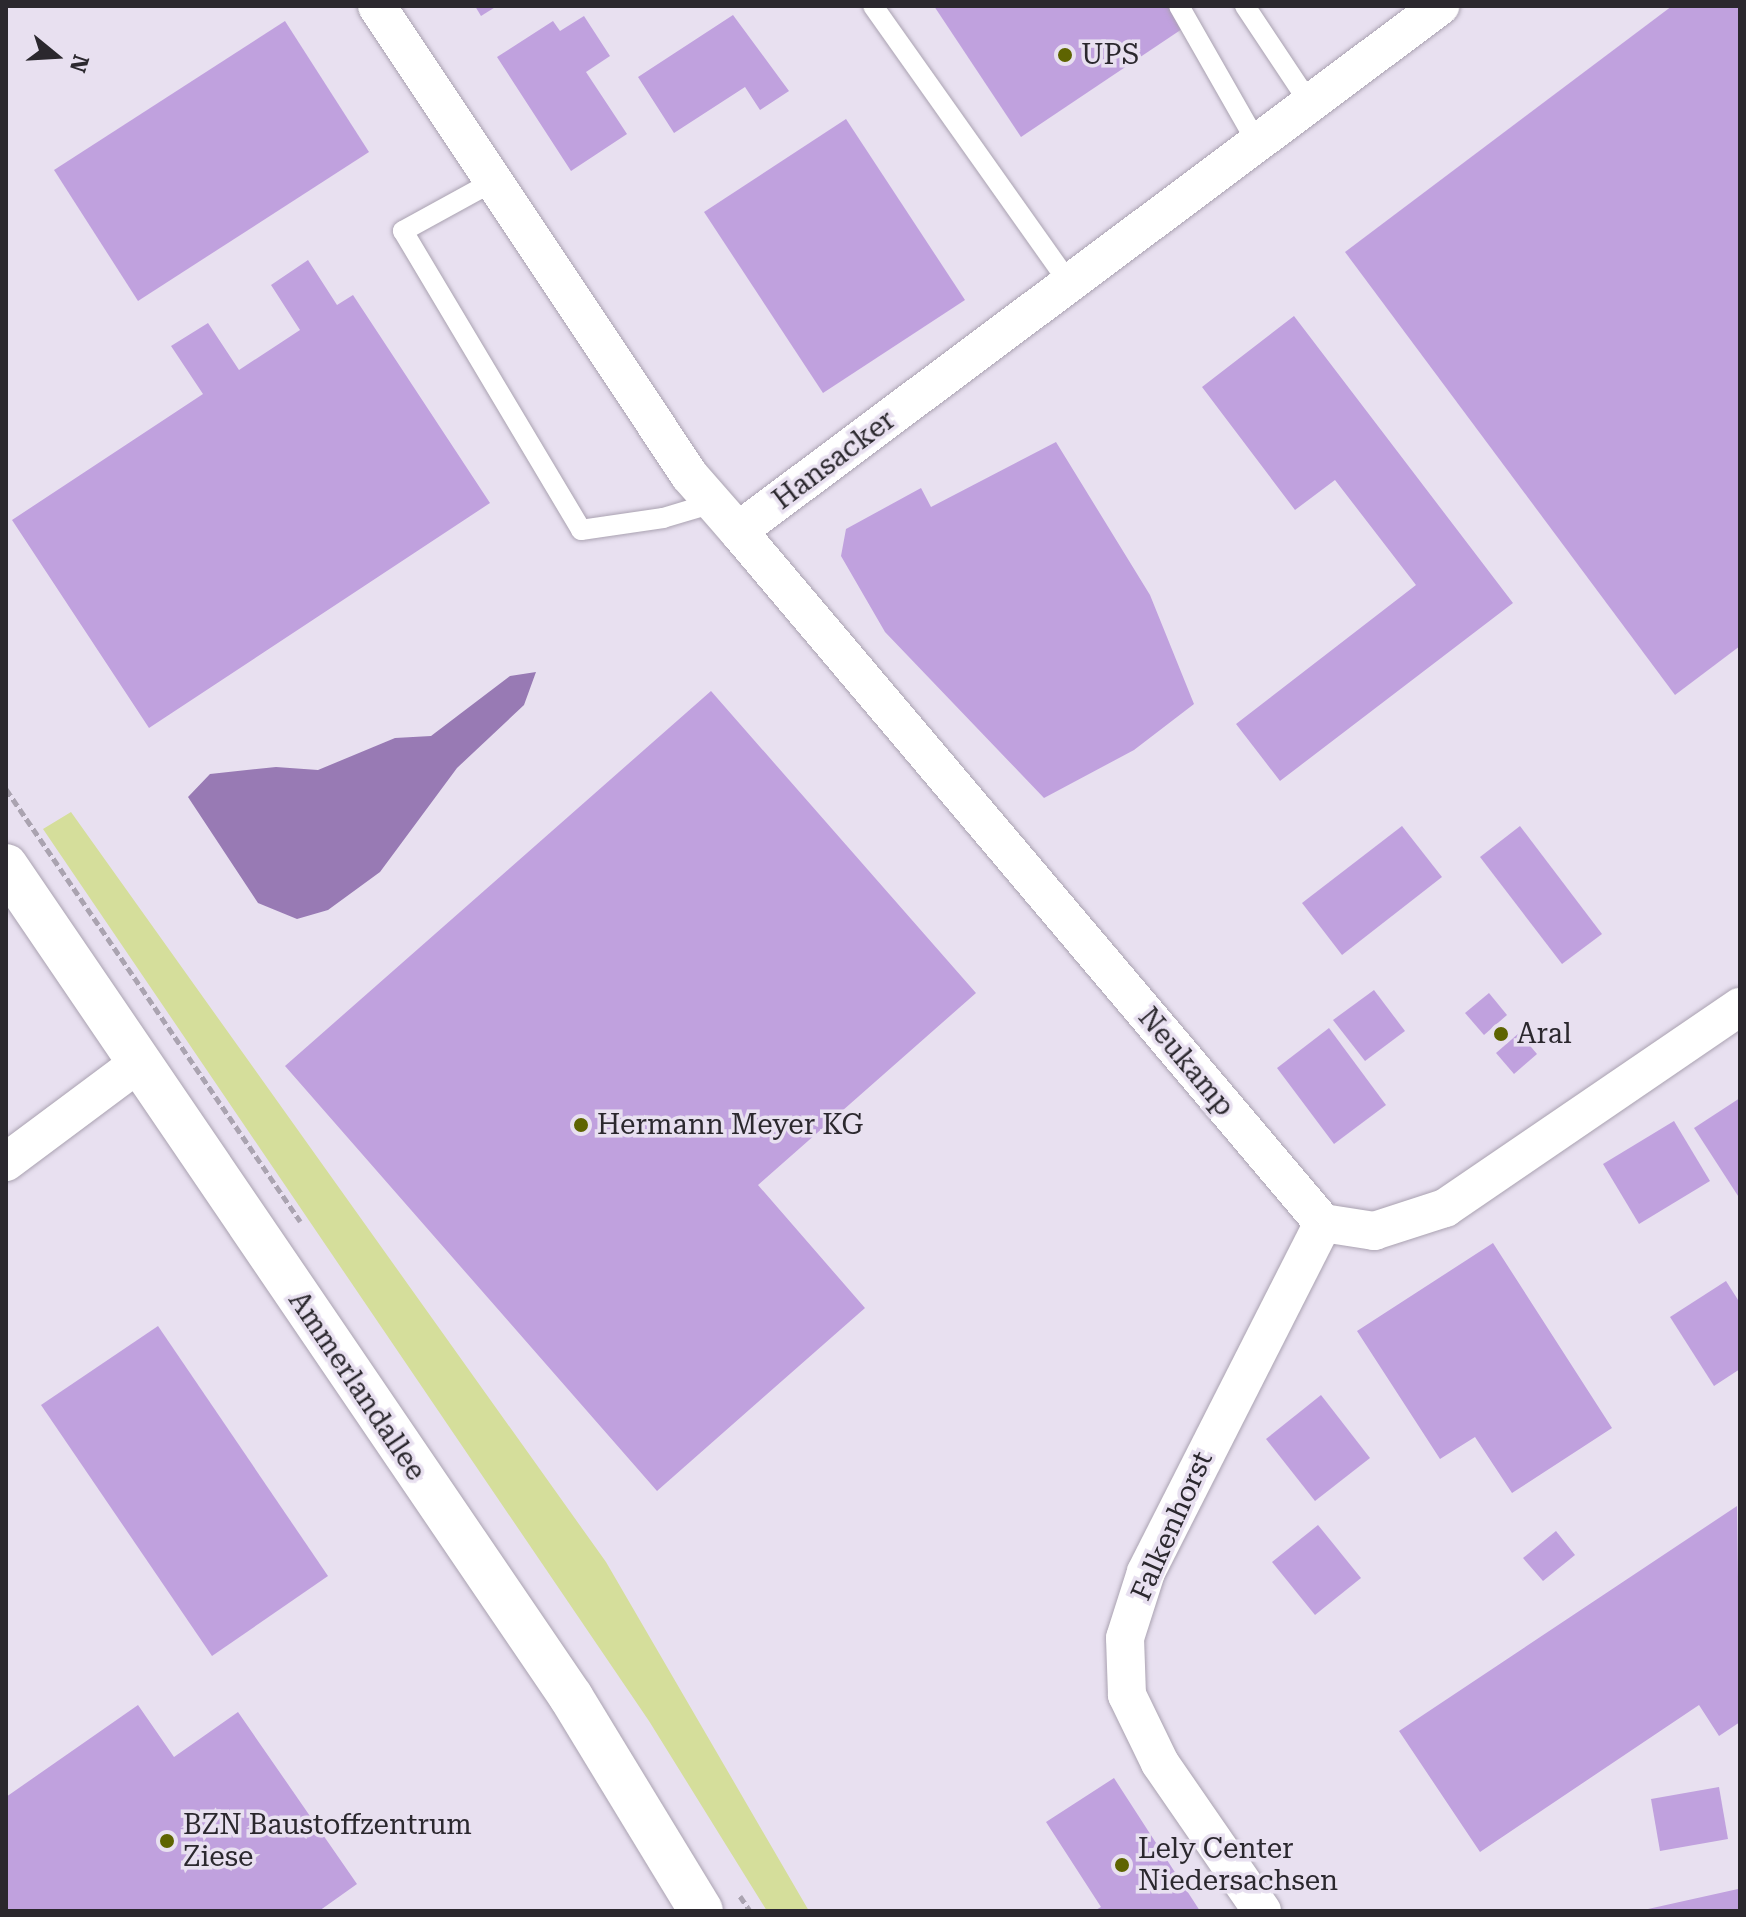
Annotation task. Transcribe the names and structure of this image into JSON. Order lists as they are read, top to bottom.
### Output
{
  "streets": {
    "main road": ["Ammerlandallee"],
    "street": ["Hansacker", "Neukamp", "Falkenhorst"]
  },
  "crossings": [
    ["Hansacker", "Neukamp"],
    ["Neukamp", "Falkenhorst"]
  ],
  "places": [
    "UPS",
    "Aral",
    "Hermann Meyer KG",
    "BZN Baustoffzentrum Ziese",
    "Lely Center Niedersachsen"
  ],
  "north": "right"
}
